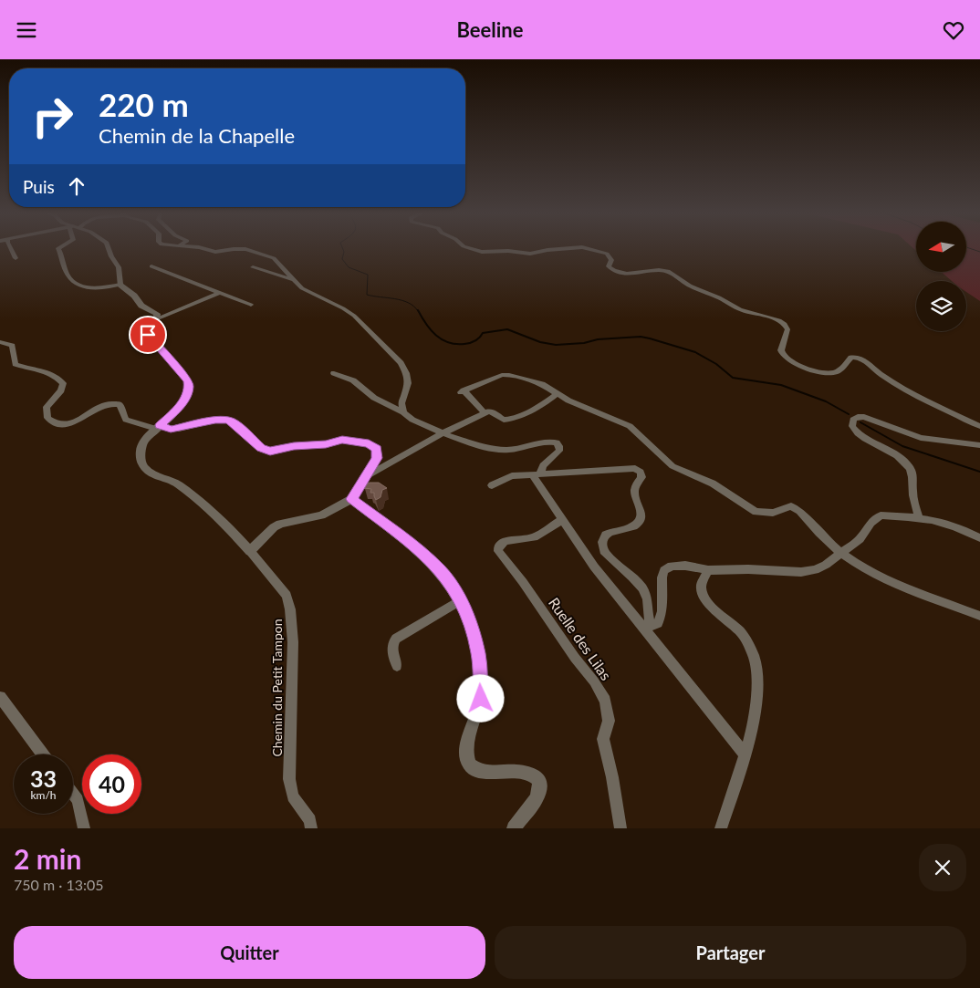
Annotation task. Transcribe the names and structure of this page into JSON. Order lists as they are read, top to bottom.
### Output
{
  "streets": {
    "street": ["Ruelle des Lilas", "Chemin du Petit Tampon"]
  },
  "north": "left",
  "page": {
    "header": "Beeline",
    "turn": ["220 m", "Chemin de la Chapelle"],
    "then": "Puis",
    "speed": "33 km/h",
    "limit": "40",
    "heading": ["2 min", "750 m · 13:05"],
    "buttons": ["Quitter", "Partager"]
  }
}
